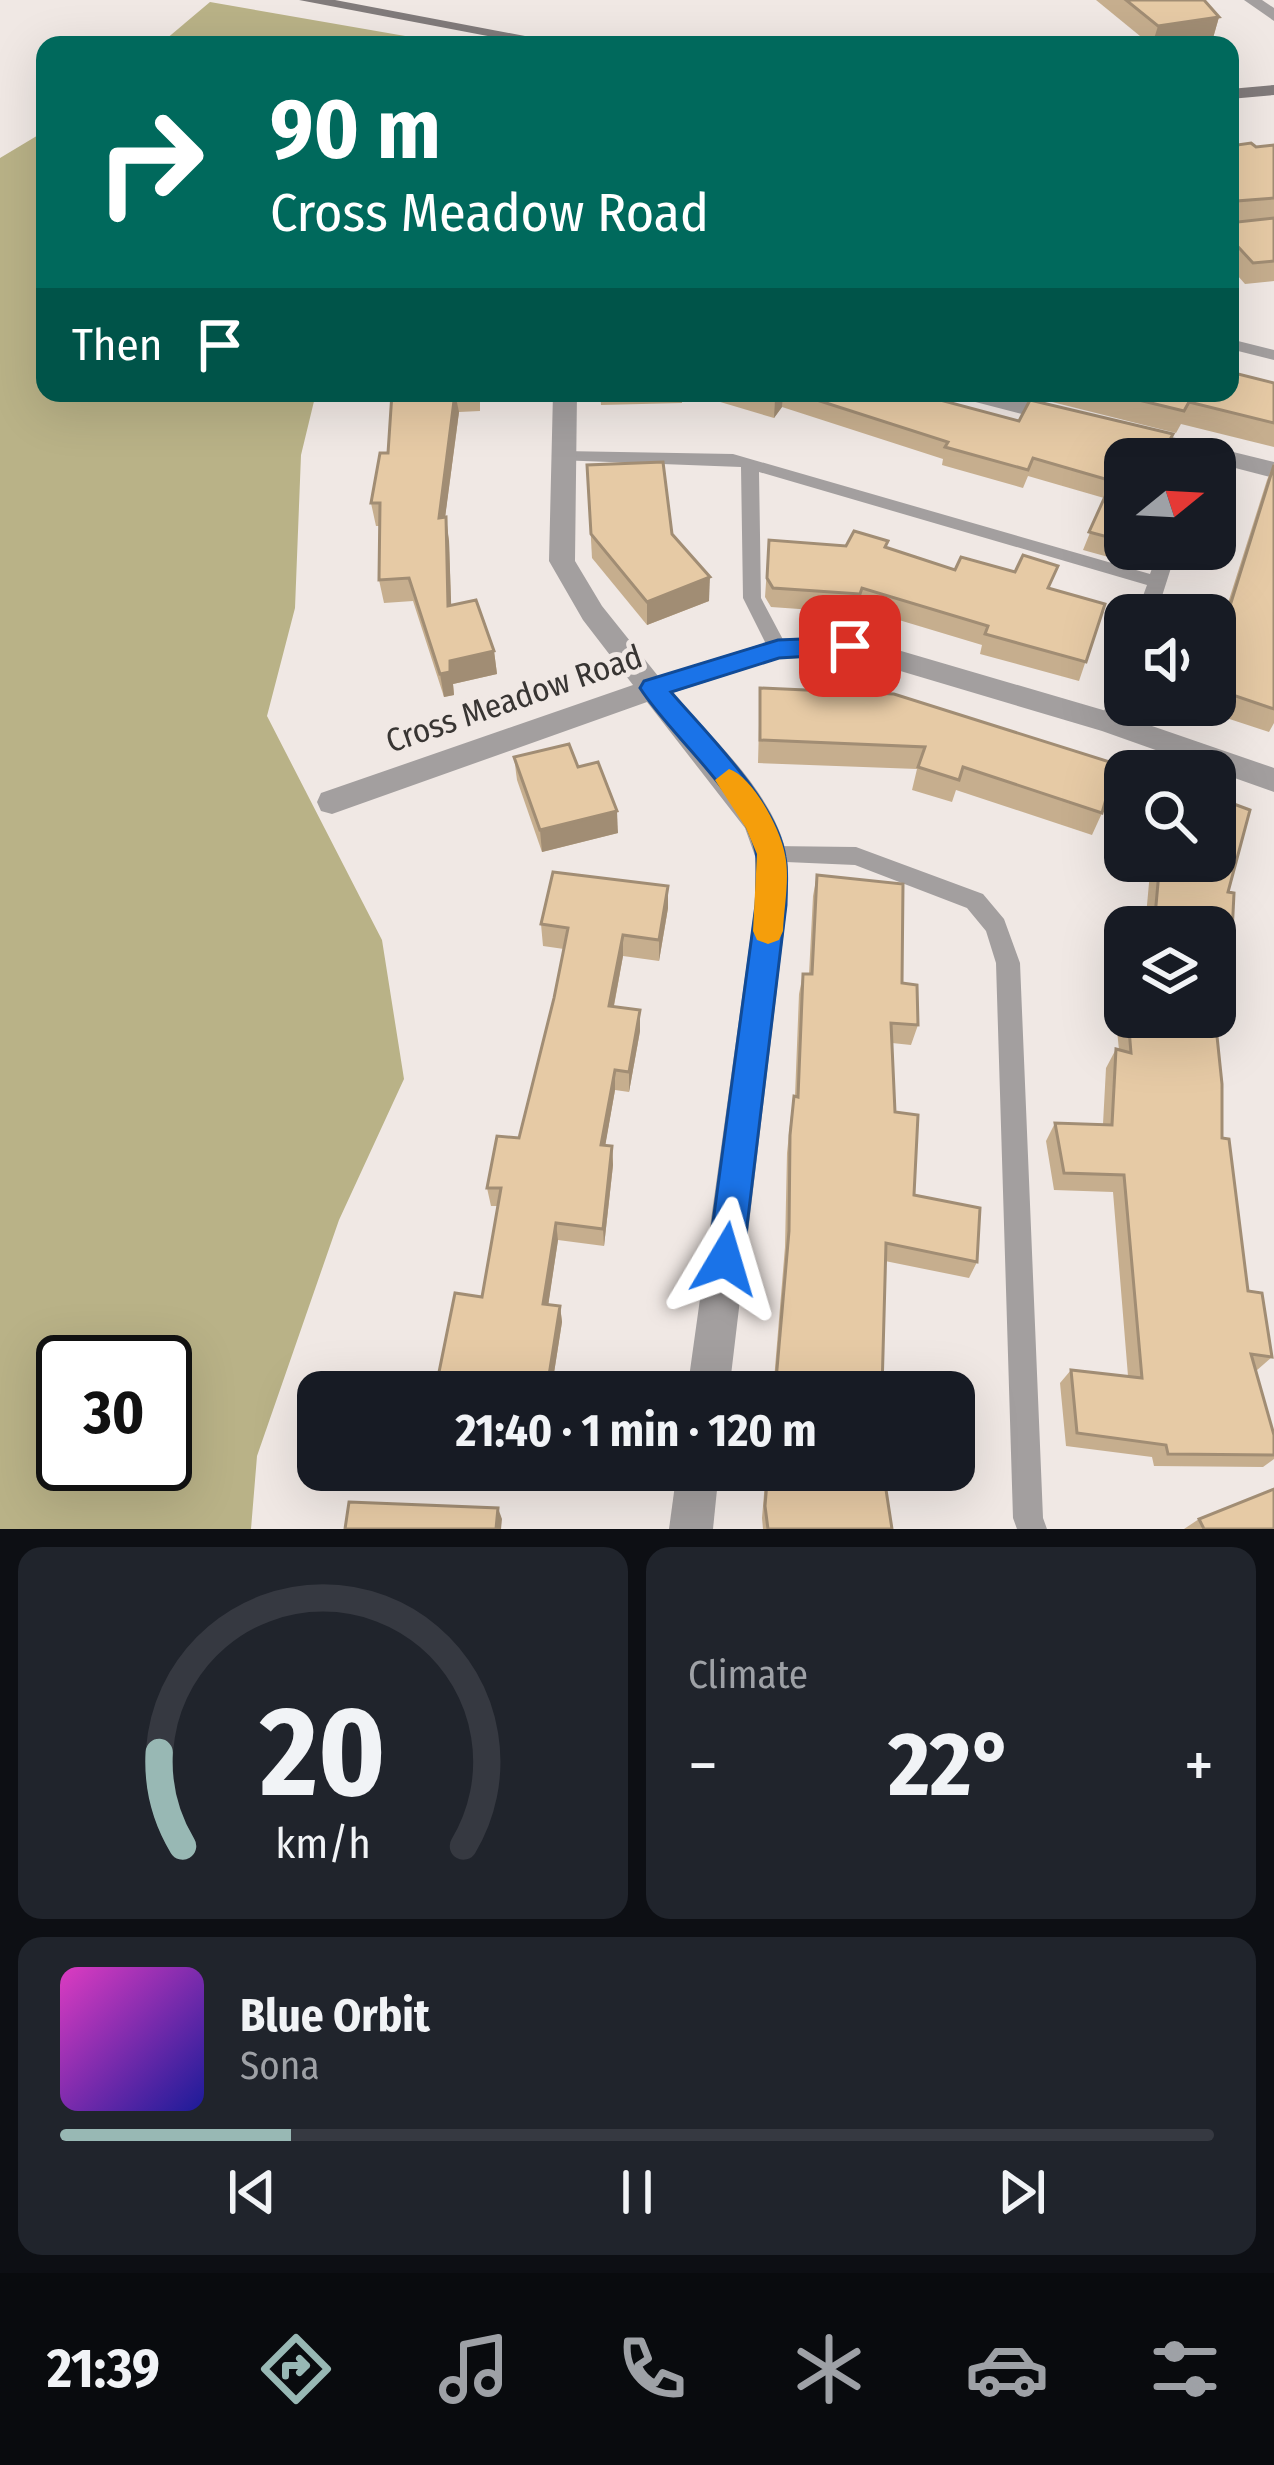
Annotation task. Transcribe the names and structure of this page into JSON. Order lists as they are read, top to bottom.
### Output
{
  "streets": {
    "street": ["Cross Meadow Road"]
  },
  "north": "right",
  "page": {
    "turn": ["90 m", "Cross Meadow Road"],
    "then": "Then",
    "limit": "30",
    "trip": "21:40 · 1 min · 120 m",
    "tile": "Climate",
    "heat": ["−", "22°", "+"],
    "song": ["Blue Orbit", "Sona"],
    "tabs": "21:39",
    "gauge": ["20", "km/h"]
  }
}
